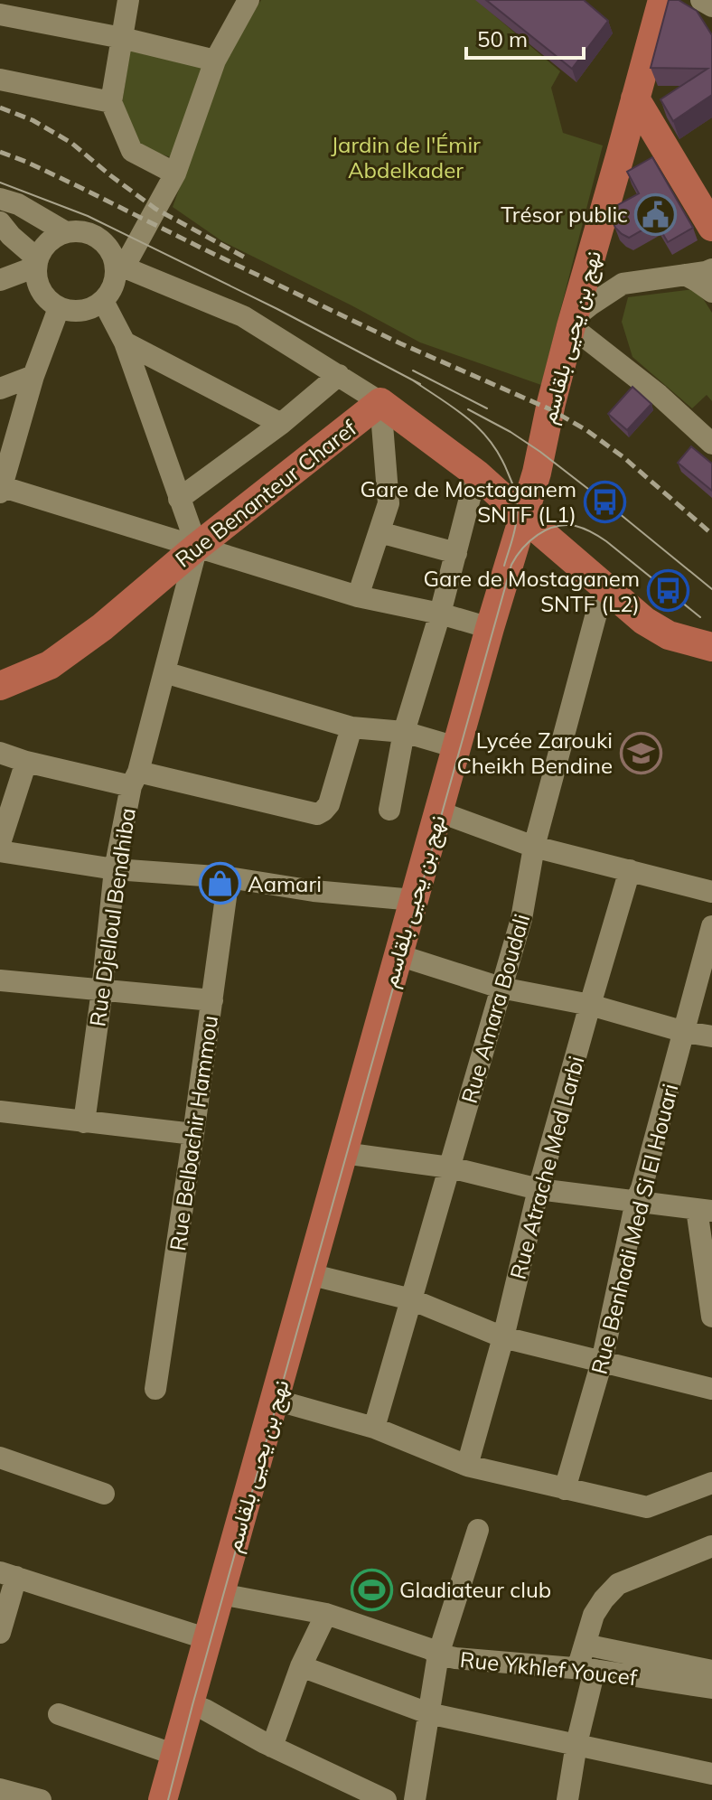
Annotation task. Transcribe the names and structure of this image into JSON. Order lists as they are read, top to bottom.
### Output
{
  "streets": {
    "main road": ["نهج بن يحيى بلقاسم", "Rue Benanteur Charef"],
    "street": [
      "Rue Djelloul Bendhiba",
      "Rue Amara Boudali",
      "Rue Belbachir Hammou",
      "Rue Atrache Med Larbi",
      "Rue Benhadi Med Si El Houari",
      "Rue Ykhlef Youcef"
    ]
  },
  "crossings": [
    ["نهج بن يحيى بلقاسم", "Rue Ykhlef Youcef"],
    ["Rue Benanteur Charef", "Rue Djelloul Bendhiba"]
  ],
  "parks": ["Jardin de l'Émir Abdelkader"],
  "places": {
    "public building": ["Trésor public"],
    "bus stop": ["Gare de Mostaganem SNTF (L1)", "Gare de Mostaganem SNTF (L2)"],
    "school or university": ["Lycée Zarouki Cheikh Bendine"],
    "shop": ["Aamari"],
    "sports": ["Gladiateur club"]
  },
  "scale_bar": "50 m"
}
